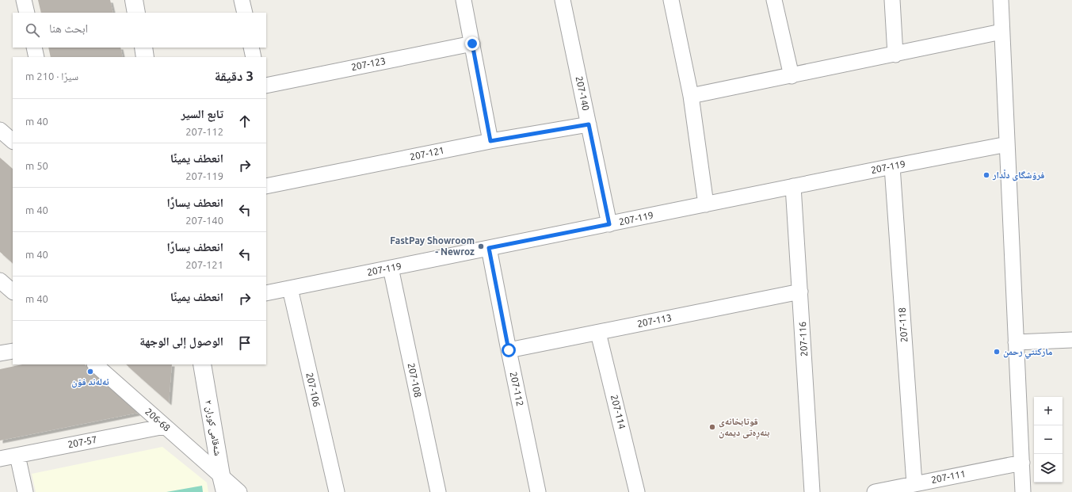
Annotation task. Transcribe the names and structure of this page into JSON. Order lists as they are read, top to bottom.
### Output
{
  "streets": {
    "street": [
      "207-123",
      "207-140",
      "207-121",
      "207-119",
      "207-113",
      "207-118",
      "207-116",
      "207-108",
      "207-112",
      "207-106",
      "207-114",
      "206-68",
      "شەقامی کوران ٢",
      "207-57",
      "207-111"
    ]
  },
  "crossings": [
    ["207-140", "207-121"],
    ["207-140", "207-119"],
    ["207-119", "207-118"],
    ["207-119", "207-116"],
    ["207-119", "207-108"],
    ["207-119", "207-112"],
    ["207-119", "207-106"],
    ["207-113", "207-116"],
    ["207-113", "207-112"],
    ["207-113", "207-114"],
    ["207-118", "207-111"],
    ["206-68", "شەقامی کوران ٢"],
    ["206-68", "207-57"]
  ],
  "places": [
    "فرۆشگای دڵدار",
    "FastPay Showroom - Newroz",
    "ماركئتي رحمن",
    "ئەلەند فۆن",
    "قوتابخانەی بنەڕەتی دیمەن"
  ],
  "page": {
    "search": "ابحث هنا",
    "heading": ["3 دقيقة", "سيرًا · 210 m"],
    "list": [
      ["تابع السير", "207-112", "40 m"],
      ["انعطف يمينًا", "207-119", "50 m"],
      ["انعطف يسارًا", "207-140", "40 m"],
      ["انعطف يسارًا", "207-121", "40 m"],
      ["انعطف يمينًا", "40 m"],
      "الوصول إلى الوجهة"
    ],
    "map_buttons": ["+", "−"]
  }
}
